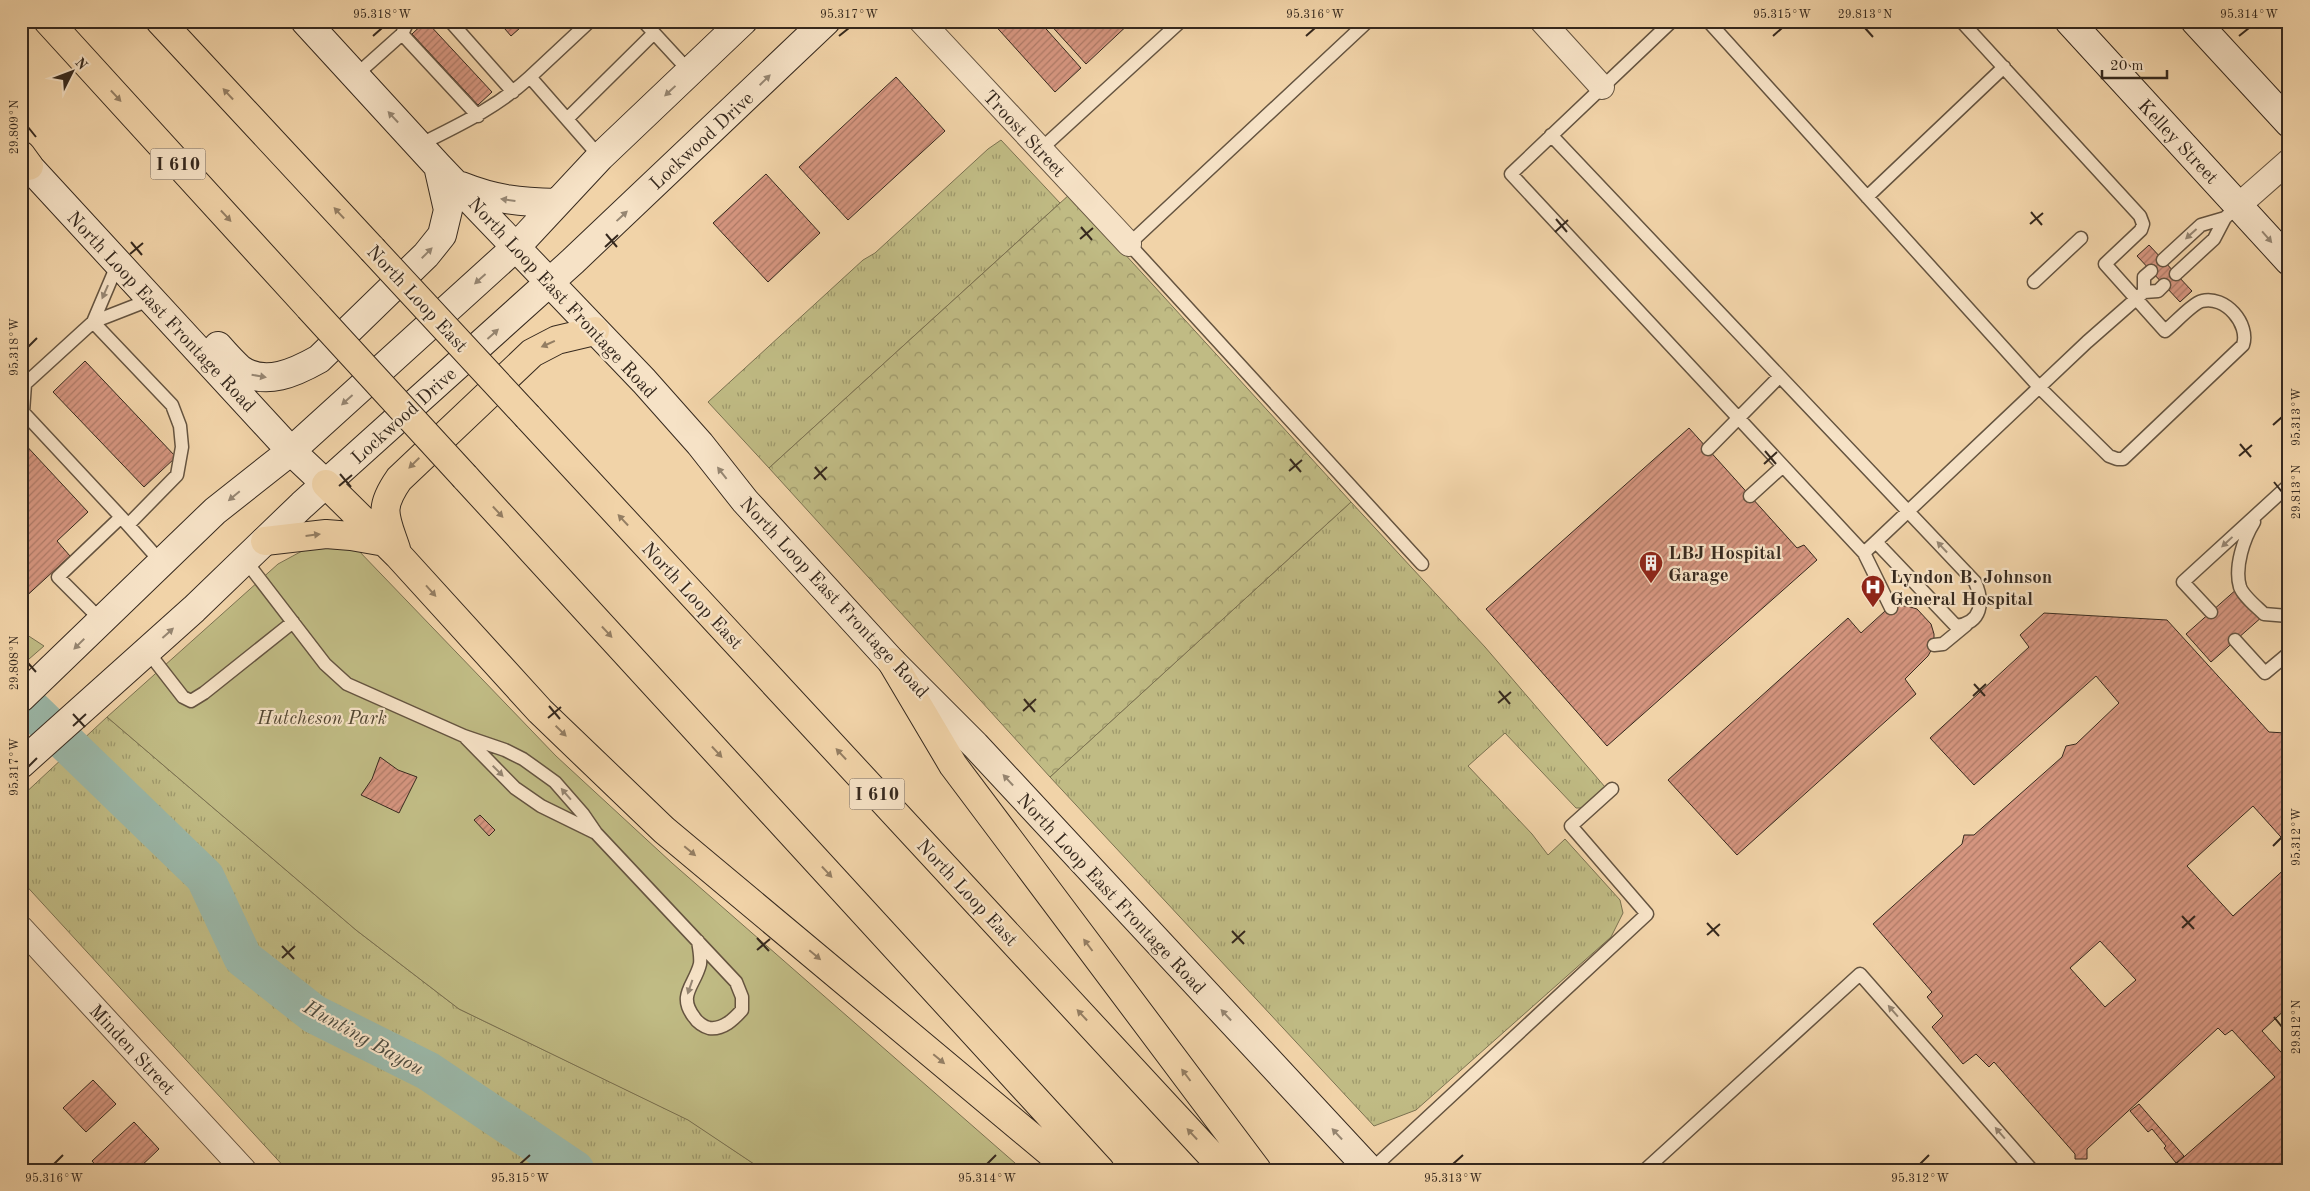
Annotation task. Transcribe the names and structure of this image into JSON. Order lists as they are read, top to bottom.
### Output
{
  "streets": {
    "highway": ["I 610", "North Loop East"],
    "main road": ["Lockwood Drive", "Kelley Street", "North Loop East Frontage Road"],
    "street": ["Troost Street", "Minden Street"]
  },
  "crossings": [
    ["Lockwood Drive", "North Loop East Frontage Road"]
  ],
  "one_way": ["North Loop East Frontage Road"],
  "water": ["Hunting Bayou"],
  "parks": ["Hutcheson Park"],
  "places": {
    "building": ["LBJ Hospital Garage"],
    "hospital": ["Lyndon B. Johnson General Hospital"]
  },
  "scale_bar": "20 m",
  "north": "top right",
  "coordinates": [
    "95.318°W",
    "95.317°W",
    "95.316°W",
    "95.315°W",
    "29.813°N",
    "95.314°W",
    "29.809°N",
    "95.313°W",
    "29.808°N",
    "95.312°W",
    "29.812°N"
  ]
}
